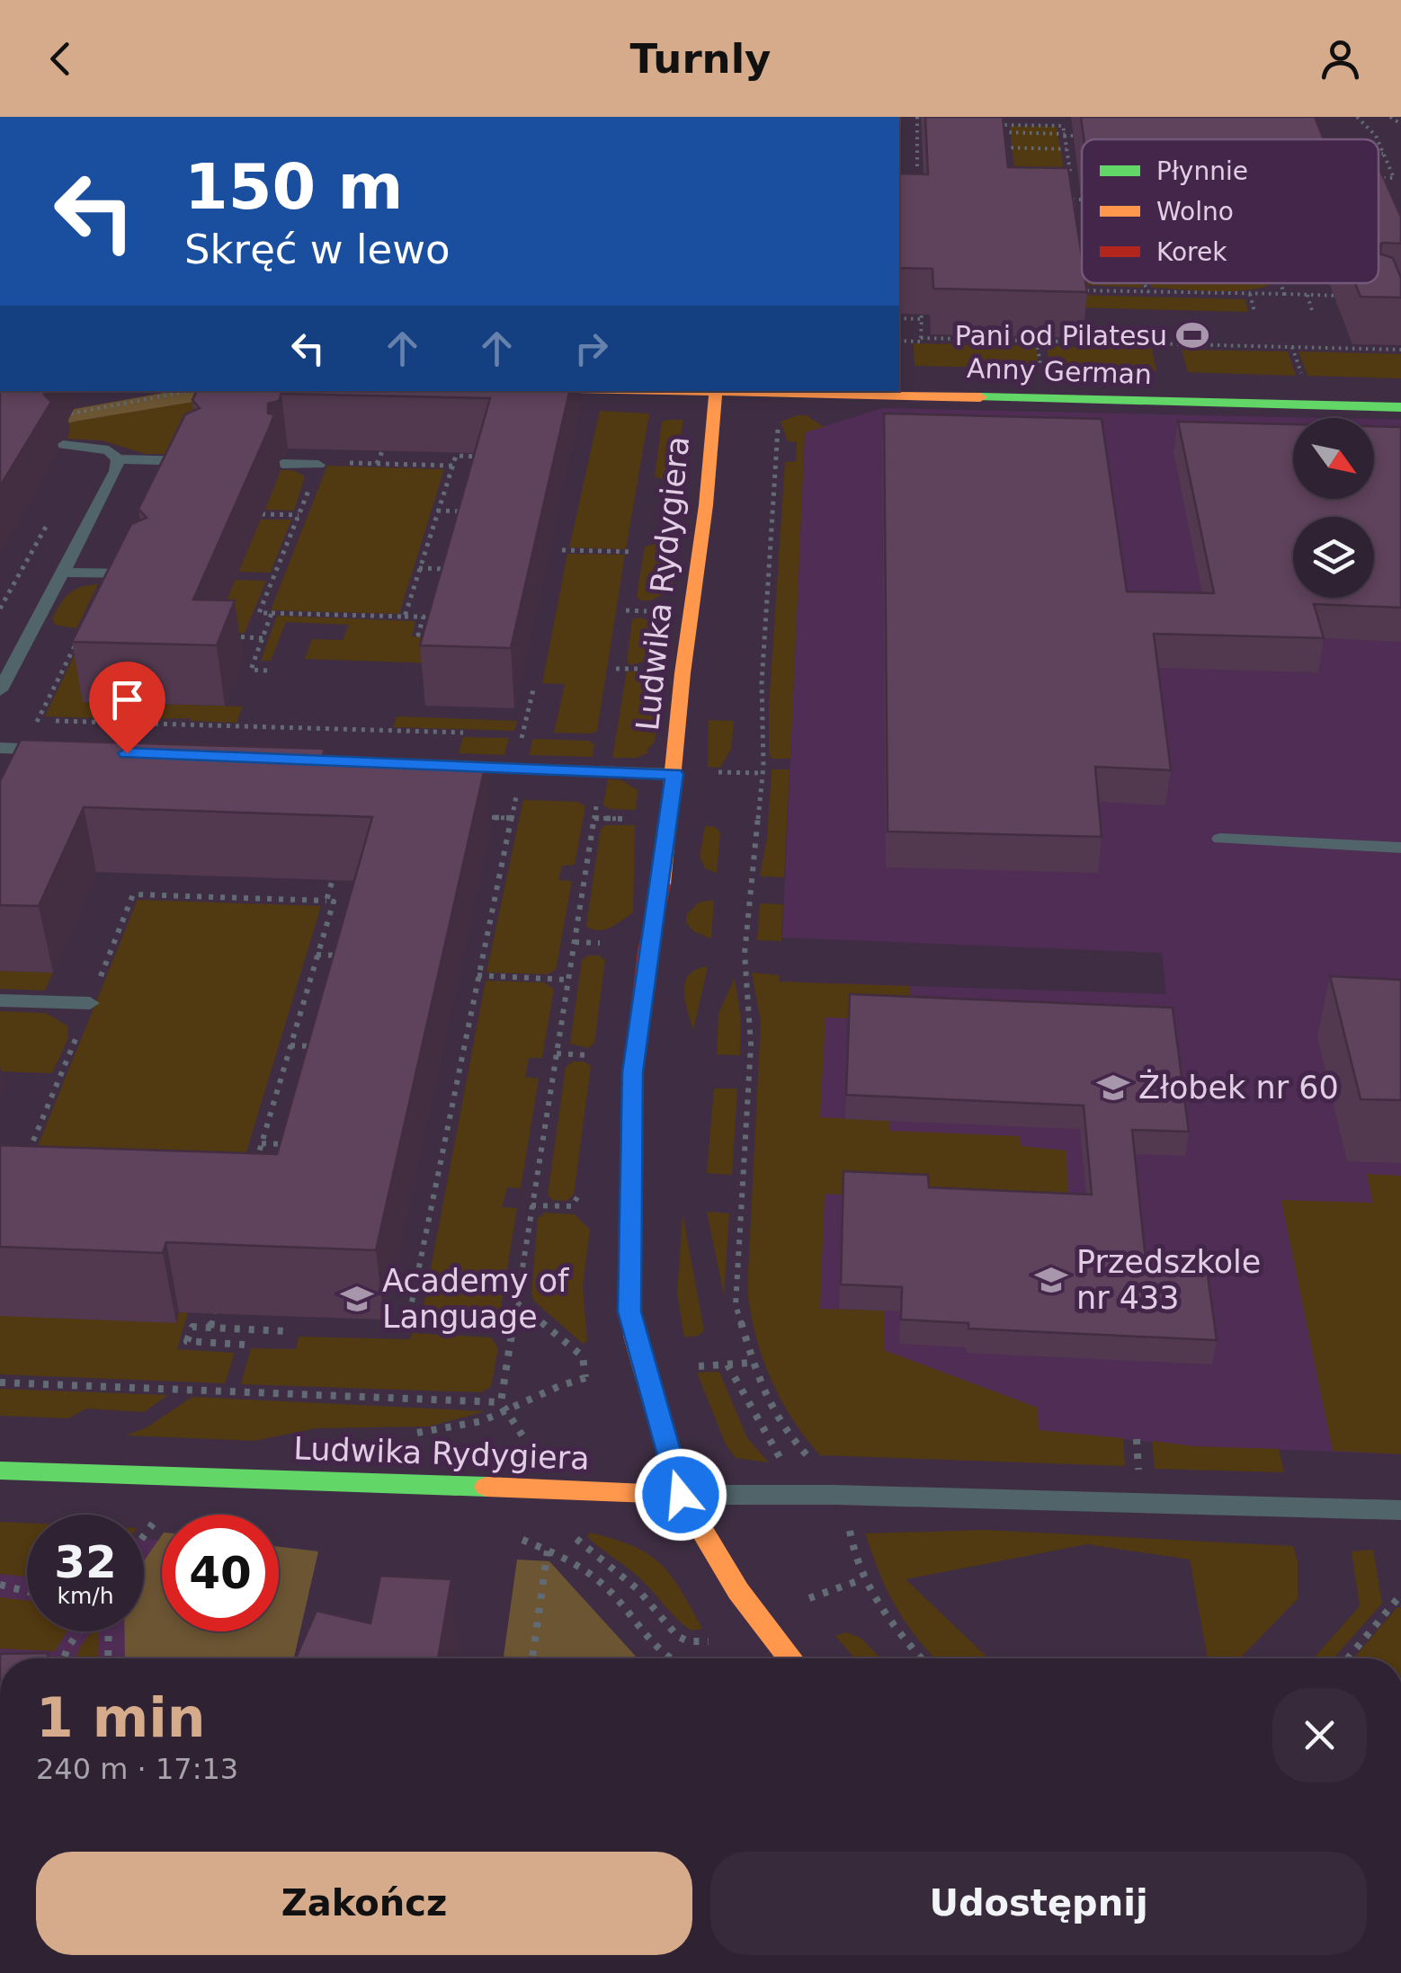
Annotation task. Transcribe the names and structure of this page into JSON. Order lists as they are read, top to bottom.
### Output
{
  "streets": {
    "street": ["Anny German", "Ludwika Rydygiera"]
  },
  "places": {
    "sports": ["Pani od Pilatesu"],
    "school or university": ["Żłobek nr 60", "Przedszkole nr 433", "Academy of Language"]
  },
  "legend": ["Płynnie", "Wolno", "Korek"],
  "north": "bottom right",
  "page": {
    "header": "Turnly",
    "turn": ["150 m", "Skręć w lewo"],
    "speed": "32 km/h",
    "limit": "40",
    "heading": ["1 min", "240 m · 17:13"],
    "buttons": ["Zakończ", "Udostępnij"]
  }
}
